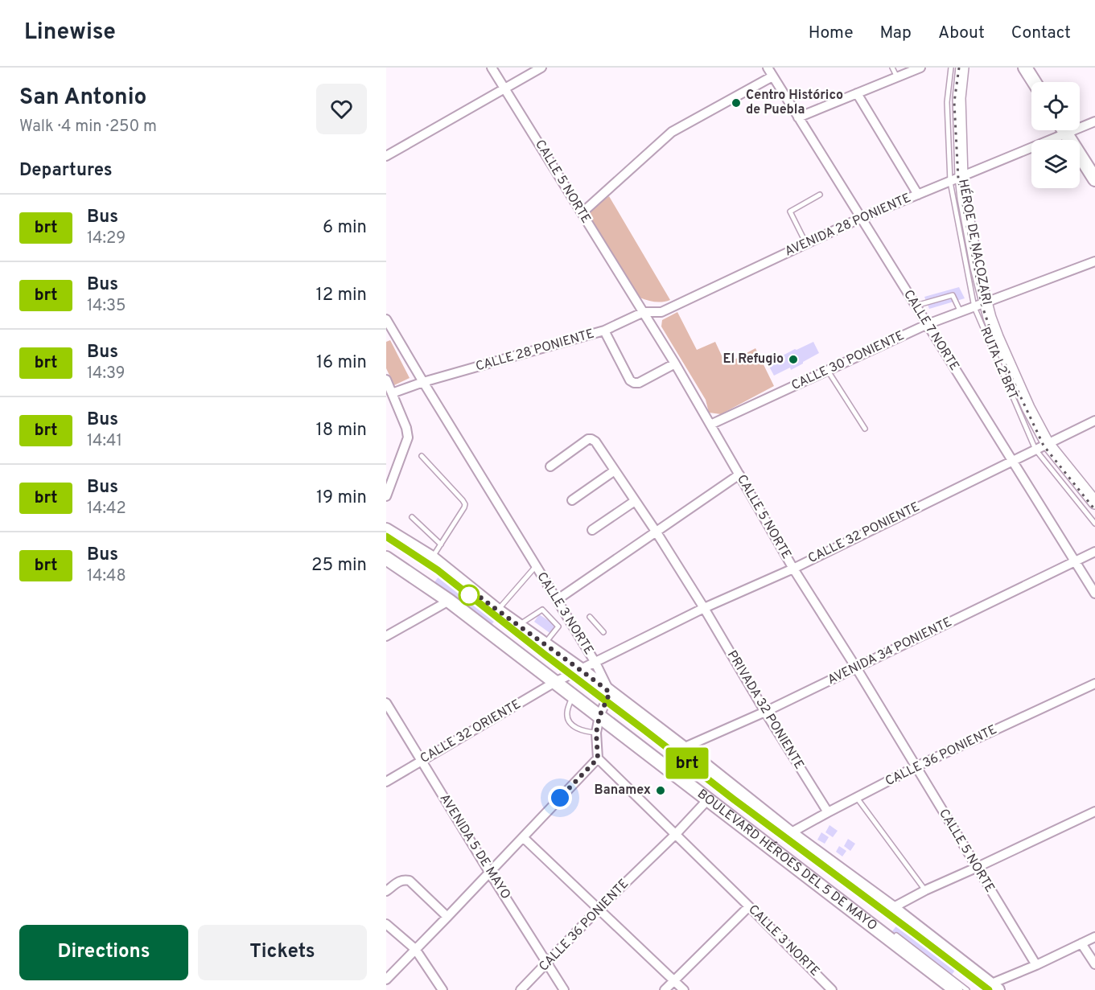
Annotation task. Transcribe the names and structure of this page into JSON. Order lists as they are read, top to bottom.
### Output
{
  "streets": {
    "main road": ["BOULEVARD HÉROES DEL 5 DE MAYO"],
    "street": [
      "CALLE 5 NORTE",
      "AVENIDA 28 PONIENTE",
      "HÉROE DE NACOZARI",
      "CALLE 7 NORTE",
      "CALLE 28 PONIENTE",
      "CALLE 30 PONIENTE",
      "CALLE 32 PONIENTE",
      "CALLE 3 NORTE",
      "AVENIDA 34 PONIENTE",
      "PRIVADA 32 PONIENTE",
      "CALLE 32 ORIENTE",
      "CALLE 36 PONIENTE",
      "AVENIDA 5 DE MAYO"
    ],
    "lane": ["RUTA L2 BRT"]
  },
  "crossings": [
    ["CALLE 5 NORTE", "AVENIDA 28 PONIENTE"],
    ["CALLE 5 NORTE", "CALLE 28 PONIENTE"],
    ["CALLE 5 NORTE", "CALLE 30 PONIENTE"],
    ["CALLE 5 NORTE", "CALLE 32 PONIENTE"],
    ["CALLE 5 NORTE", "AVENIDA 34 PONIENTE"],
    ["CALLE 5 NORTE", "CALLE 36 PONIENTE"],
    ["AVENIDA 28 PONIENTE", "HÉROE DE NACOZARI"],
    ["AVENIDA 28 PONIENTE", "CALLE 7 NORTE"],
    ["AVENIDA 28 PONIENTE", "CALLE 28 PONIENTE"],
    ["HÉROE DE NACOZARI", "CALLE 30 PONIENTE"],
    ["HÉROE DE NACOZARI", "RUTA L2 BRT"],
    ["HÉROE DE NACOZARI", "CALLE 32 PONIENTE"],
    ["CALLE 7 NORTE", "CALLE 30 PONIENTE"],
    ["CALLE 7 NORTE", "CALLE 32 PONIENTE"],
    ["CALLE 7 NORTE", "AVENIDA 34 PONIENTE"],
    ["CALLE 28 PONIENTE", "CALLE 3 NORTE"],
    ["CALLE 30 PONIENTE", "RUTA L2 BRT"],
    ["RUTA L2 BRT", "CALLE 32 PONIENTE"],
    ["CALLE 32 PONIENTE", "CALLE 3 NORTE"],
    ["CALLE 32 PONIENTE", "PRIVADA 32 PONIENTE"],
    ["CALLE 32 PONIENTE", "CALLE 32 ORIENTE"],
    ["CALLE 32 PONIENTE", "BOULEVARD HÉROES DEL 5 DE MAYO"],
    ["CALLE 3 NORTE", "CALLE 36 PONIENTE"],
    ["CALLE 3 NORTE", "BOULEVARD HÉROES DEL 5 DE MAYO"],
    ["AVENIDA 34 PONIENTE", "PRIVADA 32 PONIENTE"],
    ["AVENIDA 34 PONIENTE", "BOULEVARD HÉROES DEL 5 DE MAYO"],
    ["PRIVADA 32 PONIENTE", "CALLE 36 PONIENTE"],
    ["CALLE 32 ORIENTE", "AVENIDA 5 DE MAYO"],
    ["CALLE 32 ORIENTE", "BOULEVARD HÉROES DEL 5 DE MAYO"],
    ["CALLE 36 PONIENTE", "AVENIDA 5 DE MAYO"],
    ["CALLE 36 PONIENTE", "BOULEVARD HÉROES DEL 5 DE MAYO"]
  ],
  "places": ["Centro Histórico de Puebla", "El Refugio", "Banamex"],
  "lines": ["bus line brt"],
  "page": {
    "header": "Linewise",
    "nav": [
      "Home",
      "Map",
      "About",
      "Contact"
    ],
    "heading": [
      ["San Antonio", "Walk · 4 min · 250 m"],
      "Departures"
    ],
    "on_map": "brt",
    "list": [
      {
        "mark": "brt",
        "name": "Bus",
        "note": "14:29",
        "value": "6 min"
      },
      {
        "mark": "brt",
        "name": "Bus",
        "note": "14:35",
        "value": "12 min"
      },
      {
        "mark": "brt",
        "name": "Bus",
        "note": "14:39",
        "value": "16 min"
      },
      {
        "mark": "brt",
        "name": "Bus",
        "note": "14:41",
        "value": "18 min"
      },
      {
        "mark": "brt",
        "name": "Bus",
        "note": "14:42",
        "value": "19 min"
      },
      {
        "mark": "brt",
        "name": "Bus",
        "note": "14:48",
        "value": "25 min"
      }
    ],
    "buttons": ["Directions", "Tickets"]
  }
}
